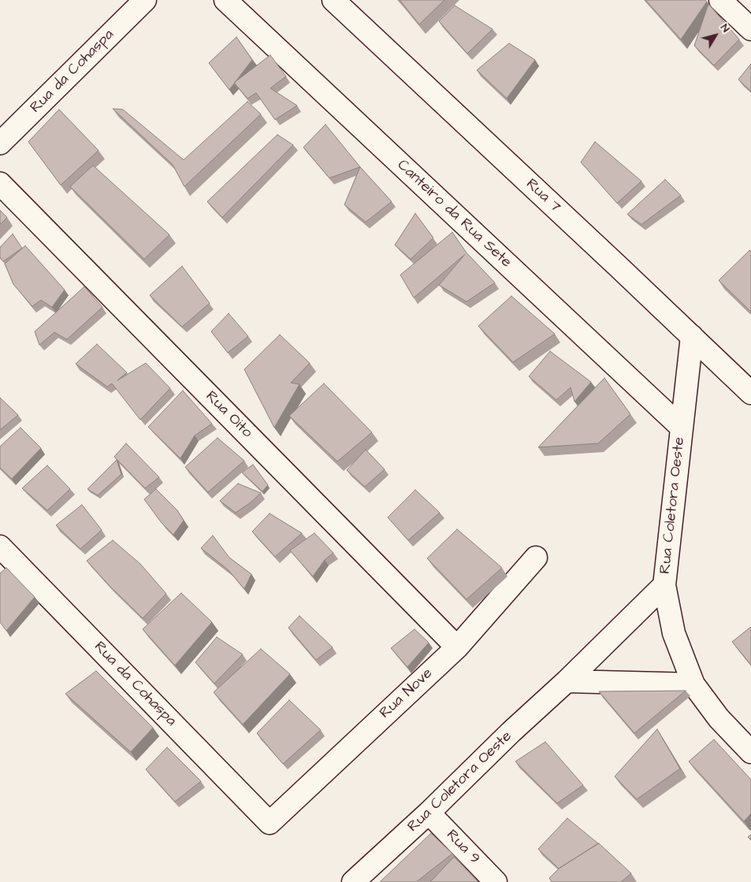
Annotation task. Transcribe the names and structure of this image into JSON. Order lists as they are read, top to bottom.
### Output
{
  "streets": {
    "street": [
      "Rua da Cohaspa",
      "Rua 7",
      "Canteiro da Rua Sete",
      "Rua Oito",
      "Rua Coletora Oeste",
      "Rua Nove",
      "Rua 9"
    ]
  },
  "crossings": [
    ["Rua da Cohaspa", "Rua Nove"],
    ["Rua 7", "Rua Coletora Oeste"],
    ["Canteiro da Rua Sete", "Rua Coletora Oeste"],
    ["Rua Oito", "Rua Nove"],
    ["Rua Coletora Oeste", "Rua 9"]
  ],
  "north": "top right"
}
